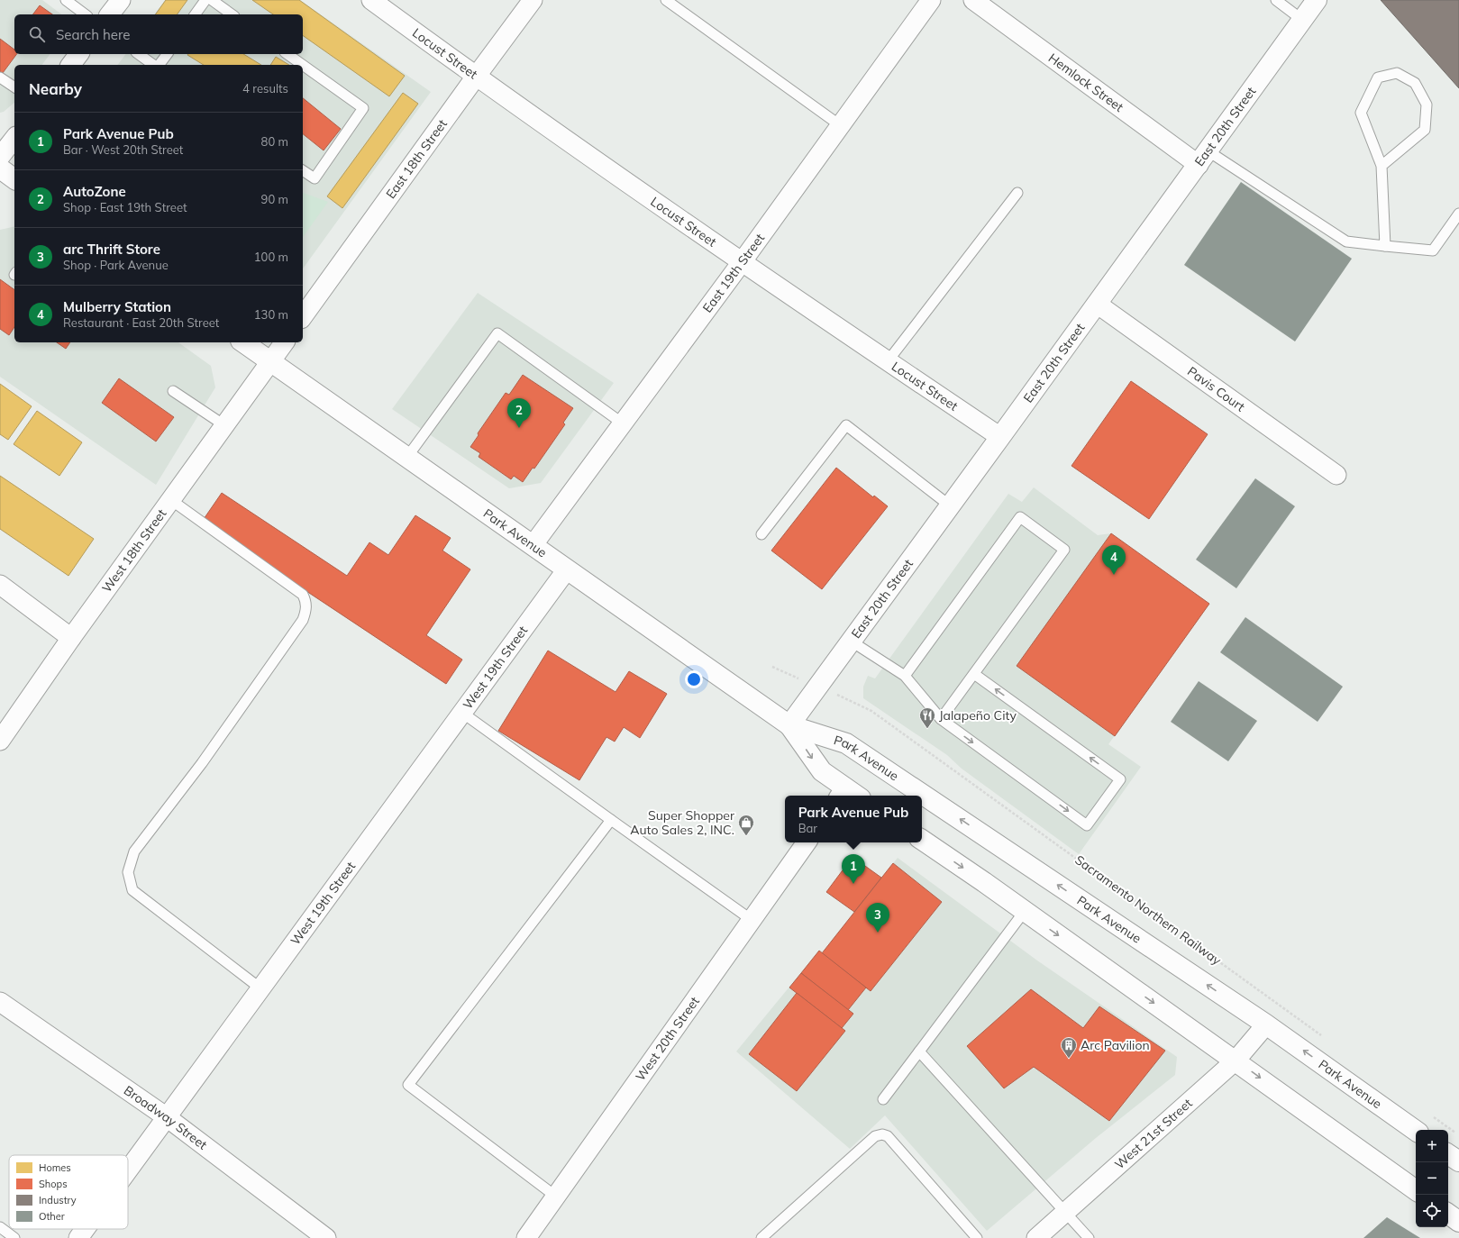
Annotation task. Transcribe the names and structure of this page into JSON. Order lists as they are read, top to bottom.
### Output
{
  "streets": {
    "main road": ["East 20th Street", "Park Avenue"],
    "street": [
      "Locust Street",
      "Hemlock Street",
      "East 18th Street",
      "East 19th Street",
      "Pavis Court",
      "West 18th Street",
      "West 19th Street",
      "West 20th Street",
      "Broadway Street",
      "West 21st Street"
    ],
    "path": ["Sacramento Northern Railway"]
  },
  "crossings": [
    ["Locust Street", "East 20th Street"],
    ["Locust Street", "East 18th Street"],
    ["Locust Street", "East 19th Street"],
    ["Hemlock Street", "East 20th Street"],
    ["East 20th Street", "Pavis Court"],
    ["East 20th Street", "Park Avenue"],
    ["East 19th Street", "Park Avenue"],
    ["Park Avenue", "West 18th Street"],
    ["Park Avenue", "West 19th Street"],
    ["Park Avenue", "West 21st Street"],
    ["West 19th Street", "Broadway Street"]
  ],
  "places": {
    "restaurant": ["Jalapeño City"],
    "shop": ["Super Shopper Auto Sales 2, INC."],
    "building": ["Arc Pavilion"]
  },
  "legend": [
    "Homes",
    "Shops",
    "Industry",
    "Other"
  ],
  "page": {
    "search": "Search here",
    "heading": ["Nearby", "4 results"],
    "list": [
      {
        "mark": "1",
        "name": "Park Avenue Pub",
        "note": "Bar · West 20th Street",
        "value": "80 m"
      },
      {
        "mark": "2",
        "name": "AutoZone",
        "note": "Shop · East 19th Street",
        "value": "90 m"
      },
      {
        "mark": "3",
        "name": "arc Thrift Store",
        "note": "Shop · Park Avenue",
        "value": "100 m"
      },
      {
        "mark": "4",
        "name": "Mulberry Station",
        "note": "Restaurant · East 20th Street",
        "value": "130 m"
      }
    ],
    "pins": [
      "2",
      "4",
      "1",
      "3"
    ],
    "popup": ["Park Avenue Pub", "Bar"],
    "map_buttons": ["+", "−"]
  }
}
